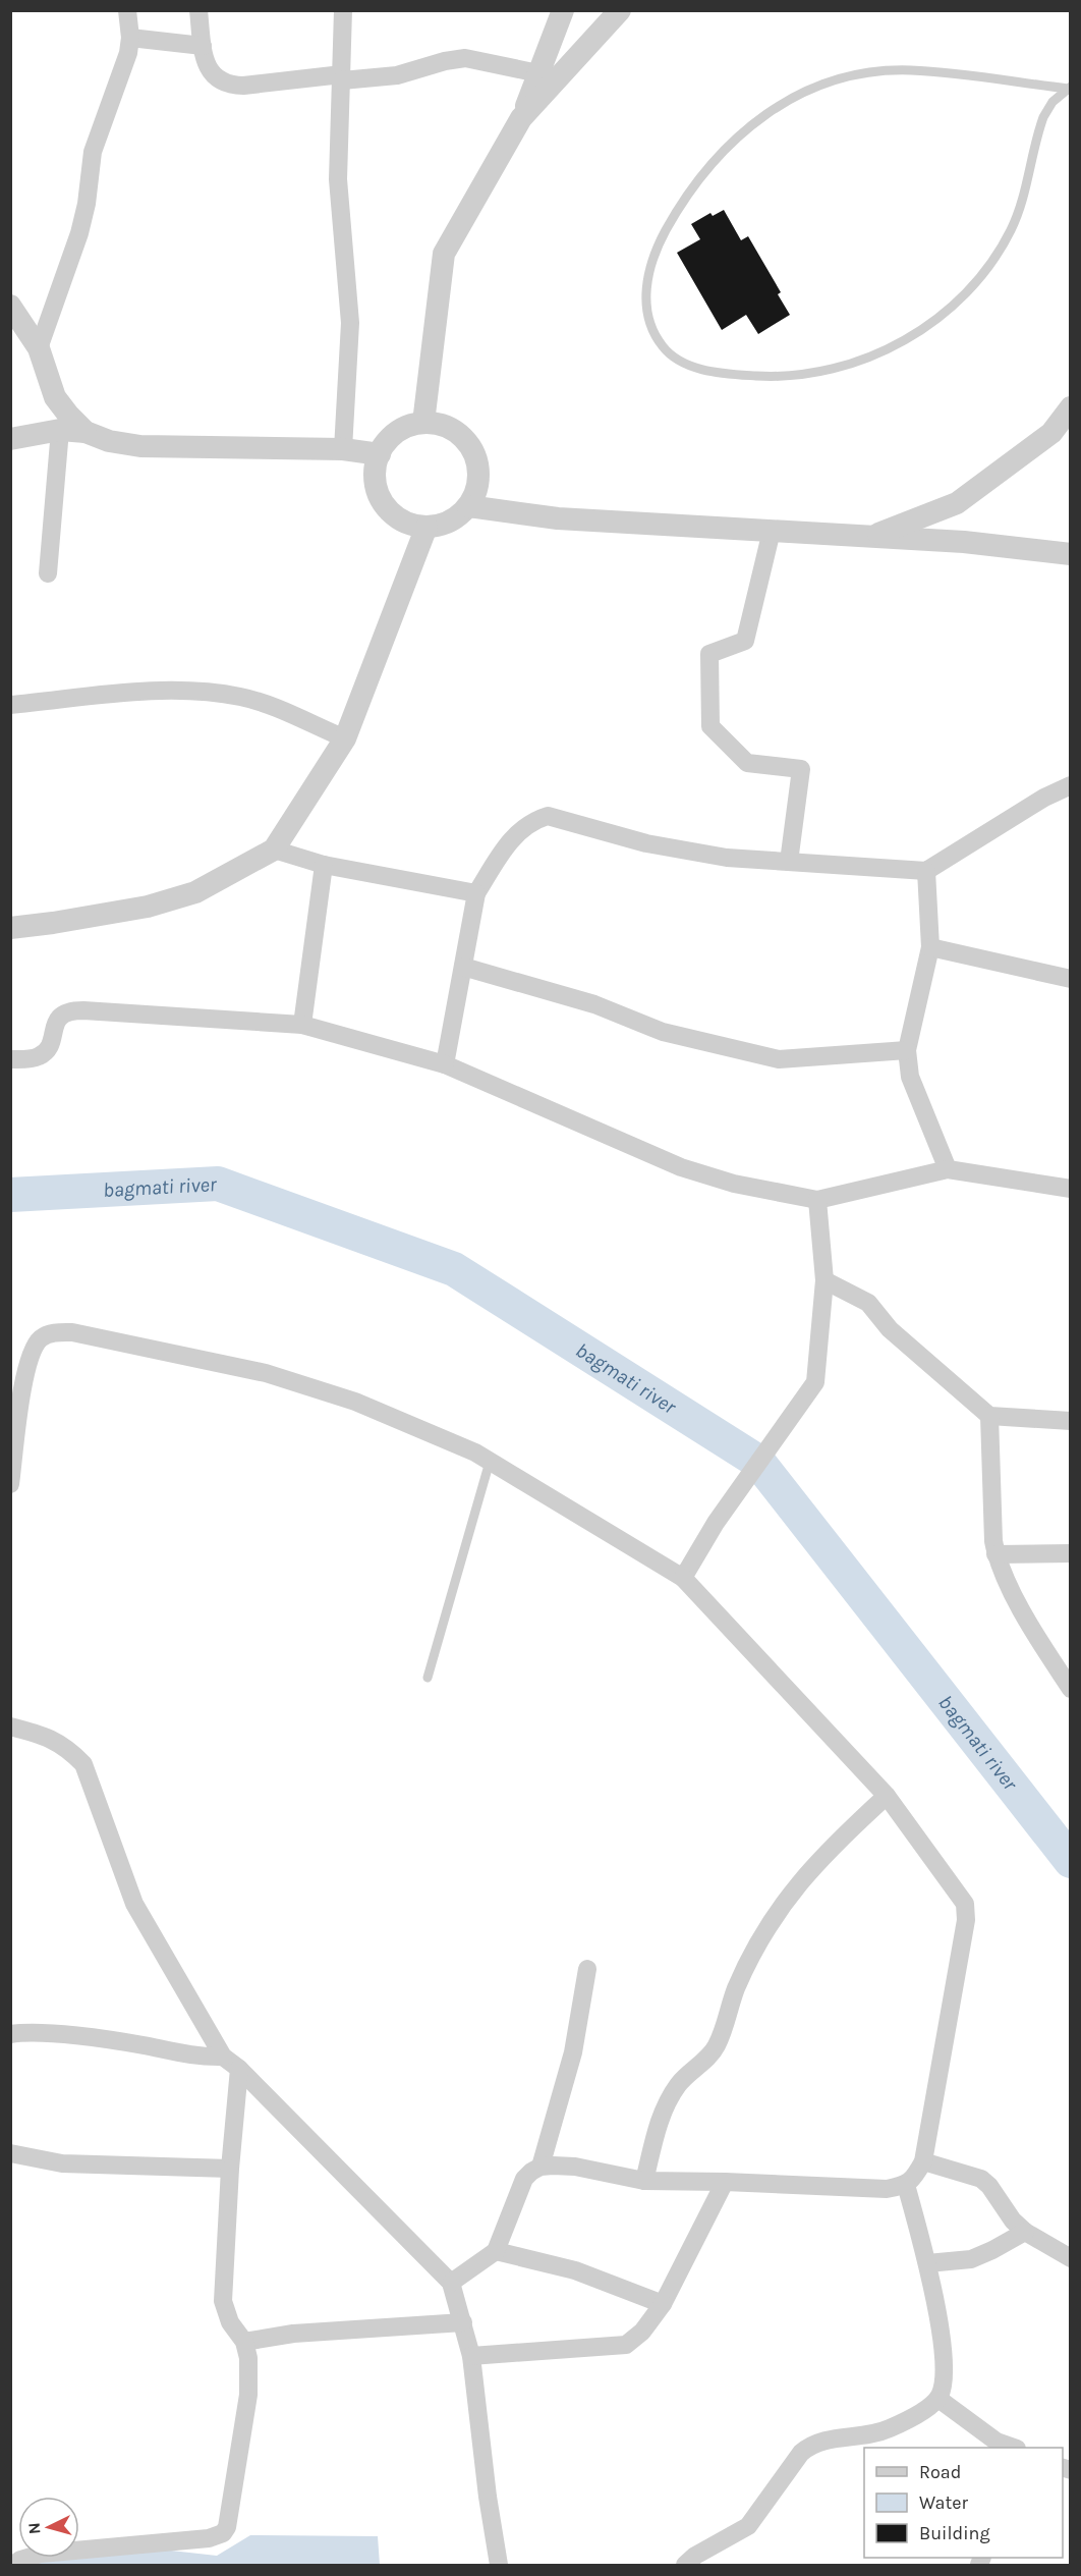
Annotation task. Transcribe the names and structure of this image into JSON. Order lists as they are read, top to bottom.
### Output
{
  "water": ["bagmati river"],
  "legend": ["Road", "Water", "Building"],
  "north": "left"
}
